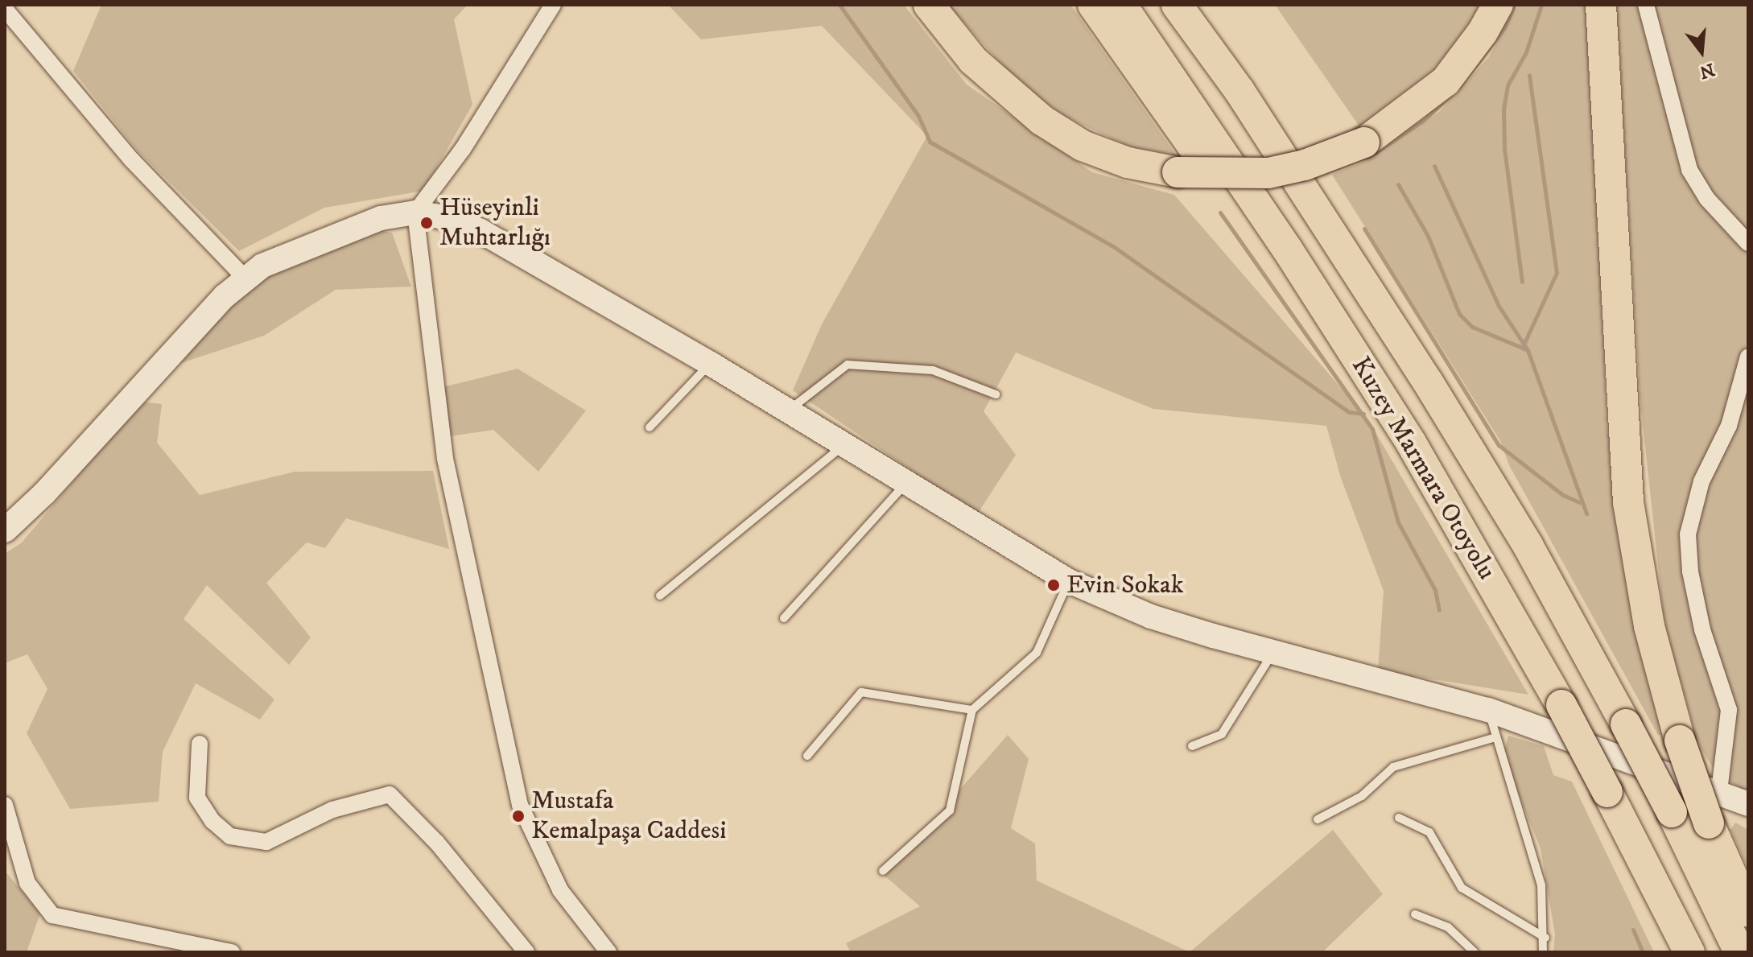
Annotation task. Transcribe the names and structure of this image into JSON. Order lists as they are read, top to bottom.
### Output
{
  "streets": {
    "highway": ["Kuzey Marmara Otoyolu"]
  },
  "places": ["Hüseyinli Muhtarlığı", "Evin Sokak", "Mustafa Kemalpaşa Caddesi"],
  "north": "bottom"
}
